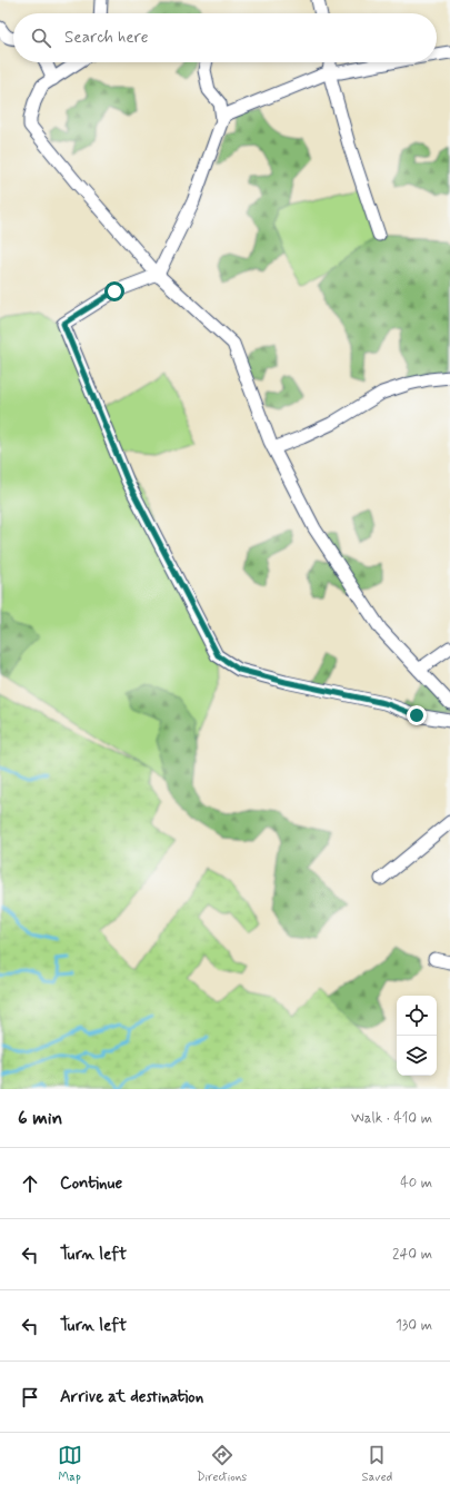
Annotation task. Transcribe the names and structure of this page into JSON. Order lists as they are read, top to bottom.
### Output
{
  "page": {
    "search": "Search here",
    "heading": ["6 min", "Walk · 410 m"],
    "list": [
      ["Continue", "40 m"],
      ["Turn left", "240 m"],
      ["Turn left", "130 m"],
      "Arrive at destination"
    ],
    "nav": ["Map", "Directions", "Saved"]
  }
}
